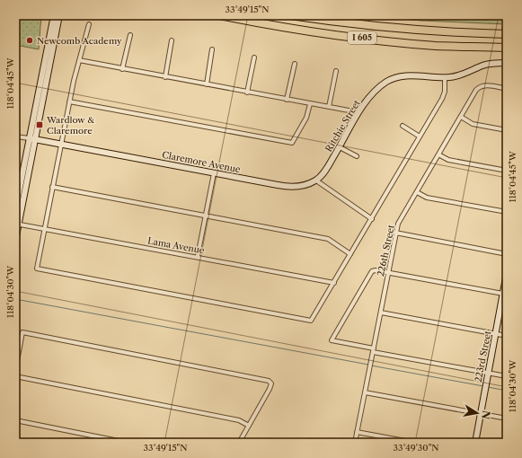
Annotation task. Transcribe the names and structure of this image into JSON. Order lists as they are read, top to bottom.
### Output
{
  "streets": {
    "highway": ["I 605"],
    "street": [
      "Ritchie Street",
      "Claremore Avenue",
      "Lama Avenue",
      "226th Street",
      "223rd Street"
    ]
  },
  "crossings": [
    ["Ritchie Street", "Claremore Avenue"]
  ],
  "places": {
    "other": ["Newcomb Academy"],
    "transit": ["Wardlow & Claremore"]
  },
  "north": "right",
  "coordinates": [
    "33°49'15\"N",
    "118°04'45\"W",
    "118°04'30\"W",
    "33°49'30\"N"
  ]
}
